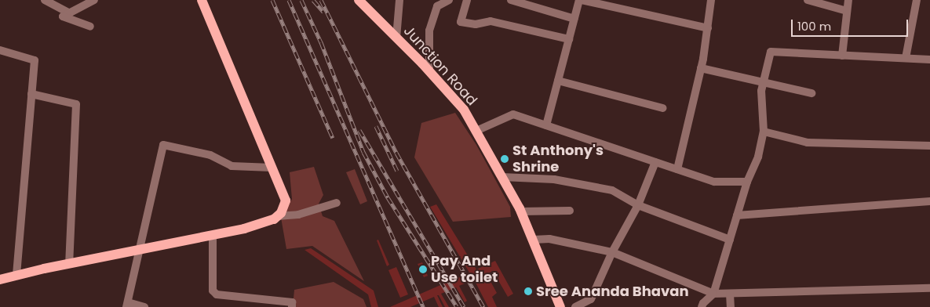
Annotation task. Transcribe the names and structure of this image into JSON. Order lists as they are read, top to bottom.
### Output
{
  "streets": {
    "main road": ["Junction Road"]
  },
  "places": ["St Anthony's Shrine", "Pay And Use toilet", "Sree Ananda Bhavan"],
  "scale_bar": "100 m"
}
